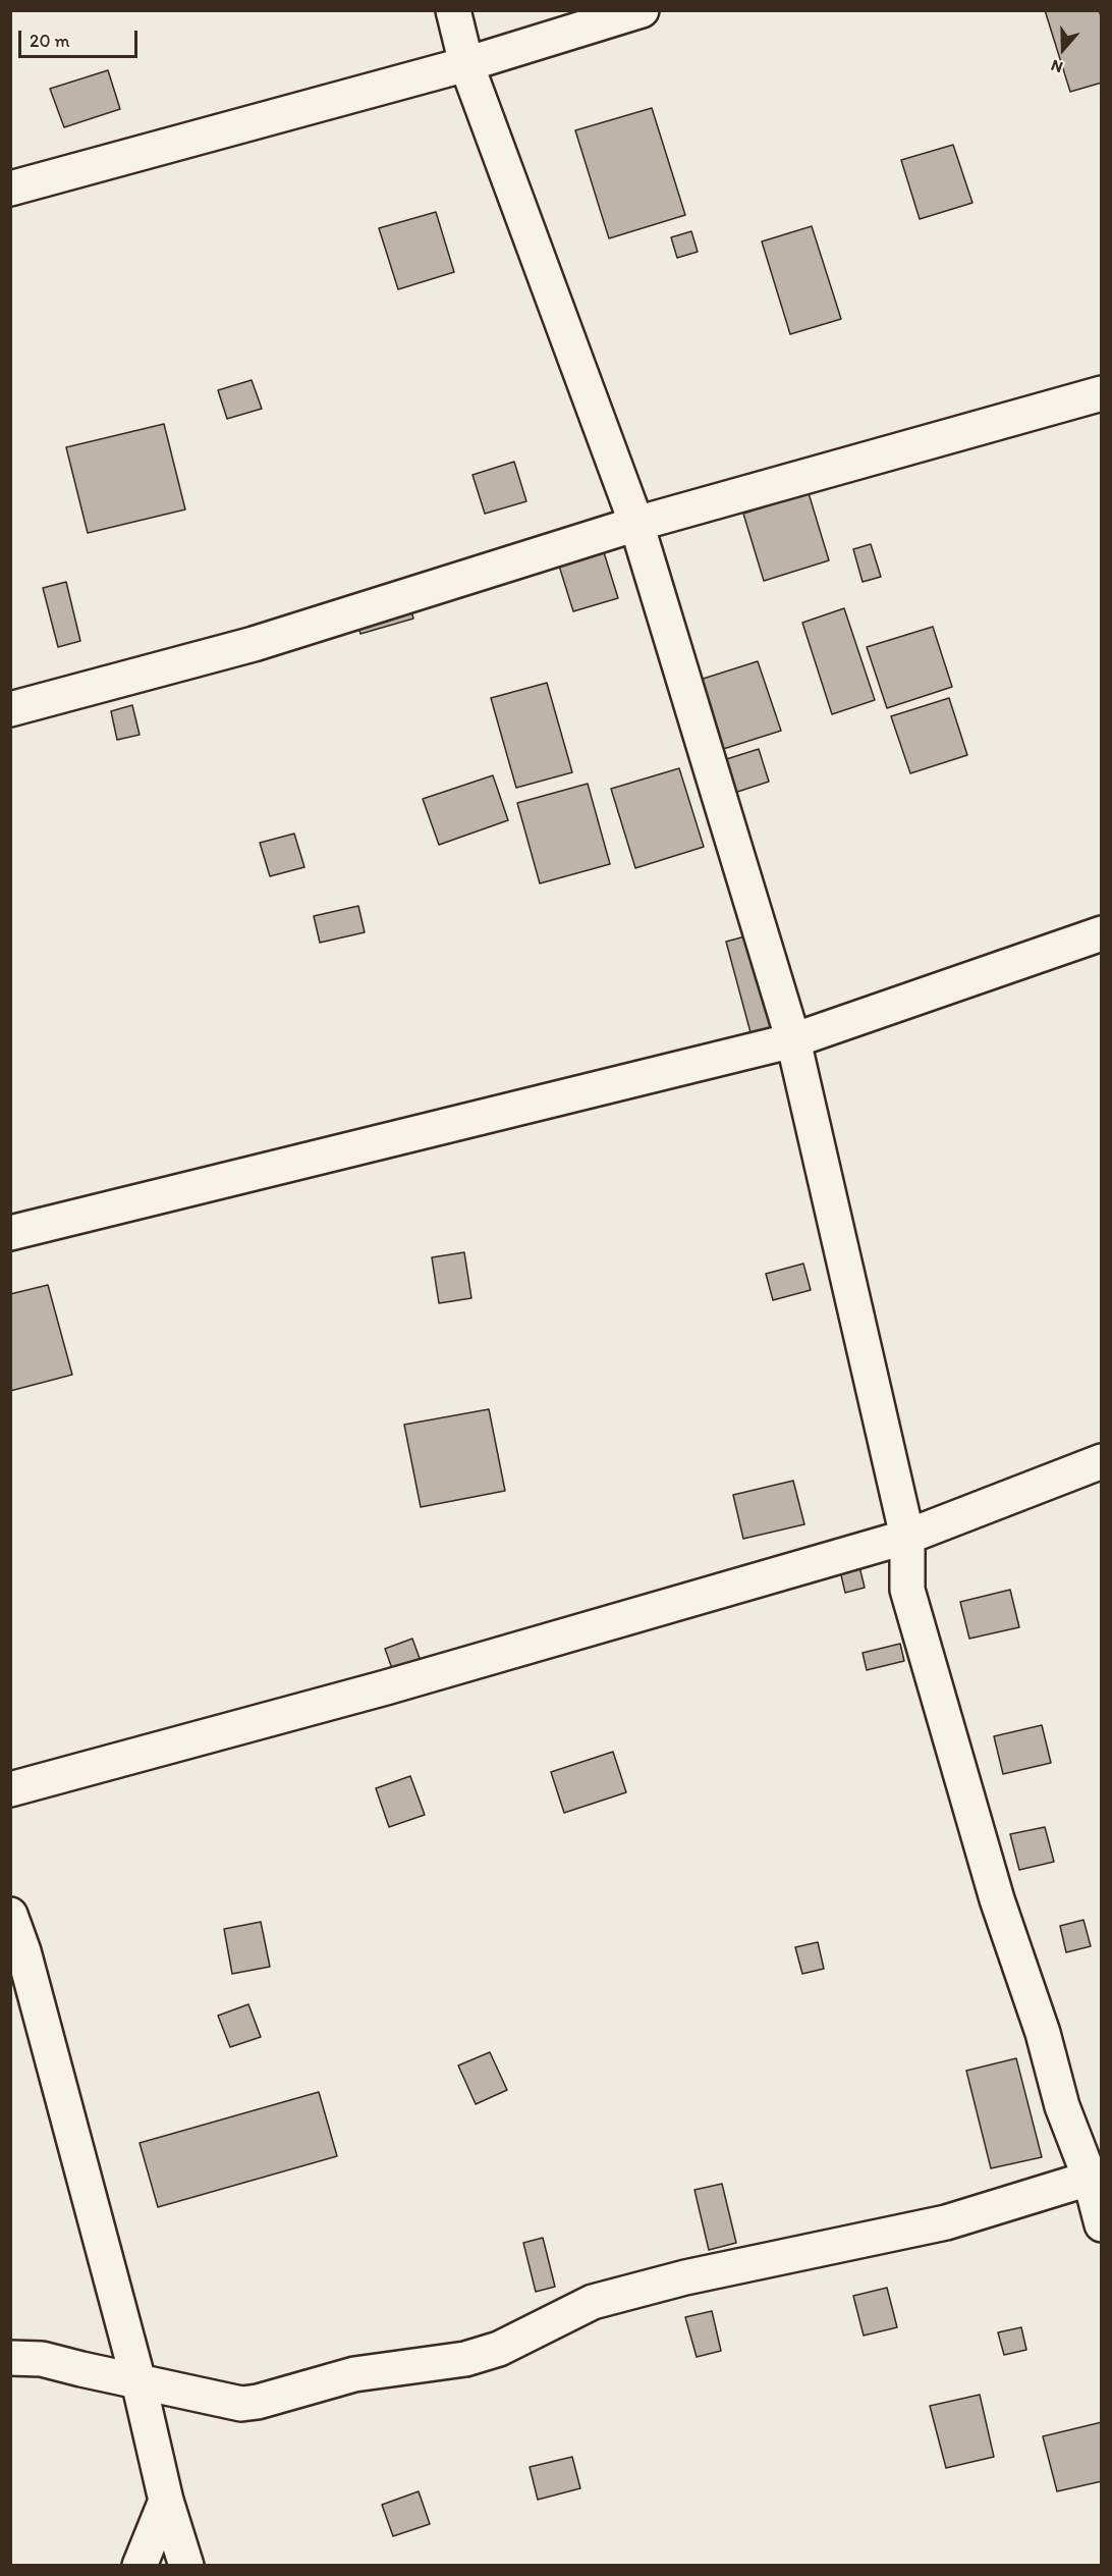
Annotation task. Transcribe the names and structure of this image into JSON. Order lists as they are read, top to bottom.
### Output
{
  "scale_bar": "20 m",
  "north": "bottom"
}
